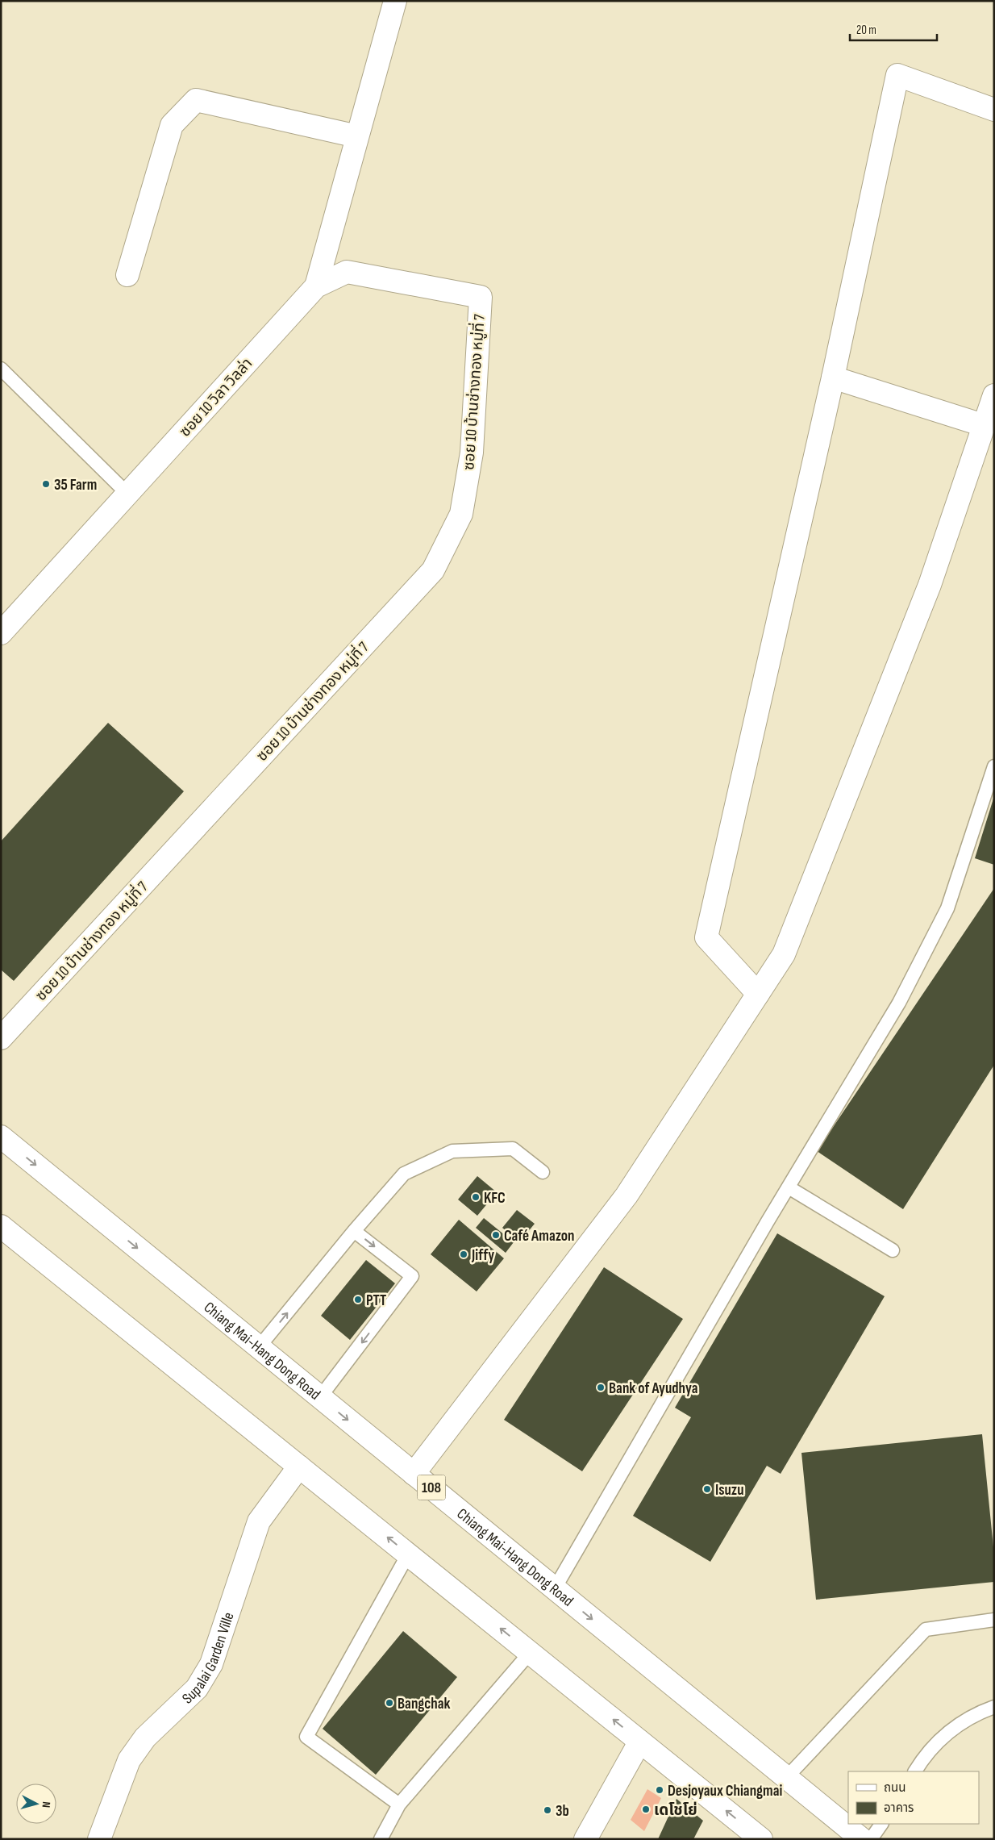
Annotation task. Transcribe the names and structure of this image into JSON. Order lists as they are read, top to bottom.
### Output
{
  "streets": {
    "street": [
      "ซอย 10 บ้านช่างทอง หมู่ที่ 7",
      "ซอย 10 วิลา วิลล่า",
      "Chiang Mai-Hang Dong Road",
      "108",
      "Supalai Garden Ville"
    ]
  },
  "crossings": [
    ["ซอย 10 บ้านช่างทอง หมู่ที่ 7", "ซอย 10 วิลา วิลล่า"]
  ],
  "places": [
    "35 Farm",
    "KFC",
    "Café Amazon",
    "Jiffy",
    "PTT",
    "Bank of Ayudhya",
    "Isuzu",
    "Bangchak",
    "Desjoyaux Chiangmai",
    "เดโชโย่",
    "3b"
  ],
  "legend": ["ถนน", "อาคาร"],
  "scale_bar": "20 m",
  "north": "right"
}
